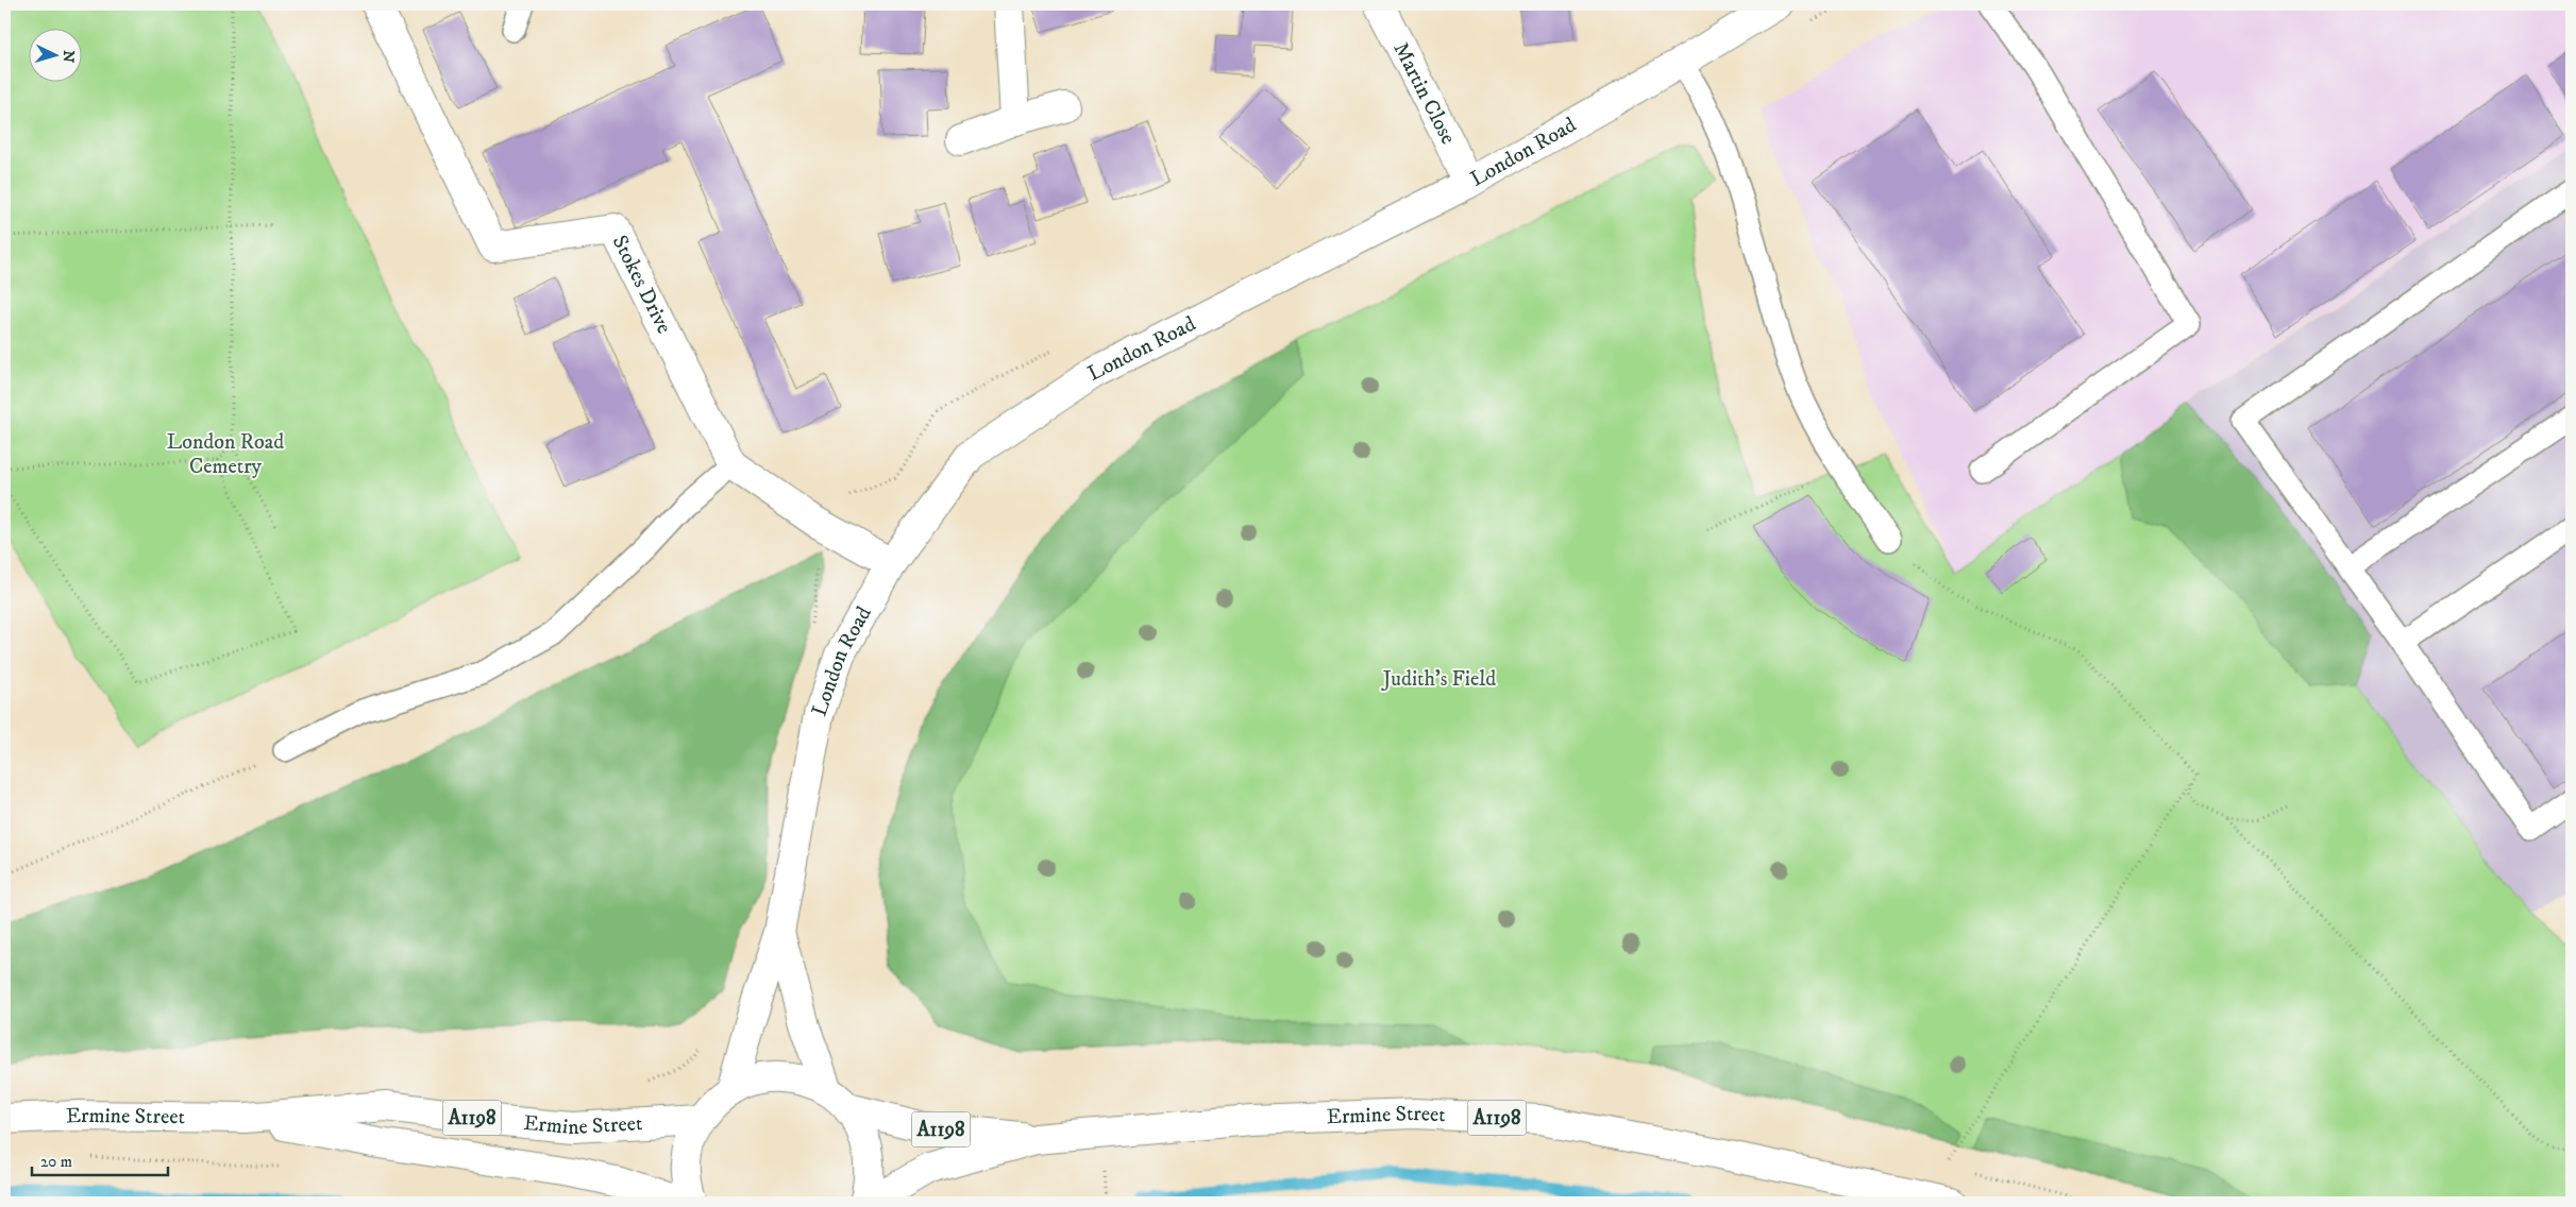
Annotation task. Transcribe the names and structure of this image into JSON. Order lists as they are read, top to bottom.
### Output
{
  "streets": {
    "street": [
      "Martin Close",
      "London Road",
      "Stokes Drive",
      "Ermine Street",
      "A1198"
    ]
  },
  "crossings": [
    ["Martin Close", "London Road"],
    ["London Road", "Stokes Drive"],
    ["London Road", "Ermine Street"],
    ["London Road", "A1198"],
    ["Ermine Street", "A1198"]
  ],
  "parks": ["London Road Cemetry", "Judith's Field"],
  "scale_bar": "20 m",
  "north": "right"
}
